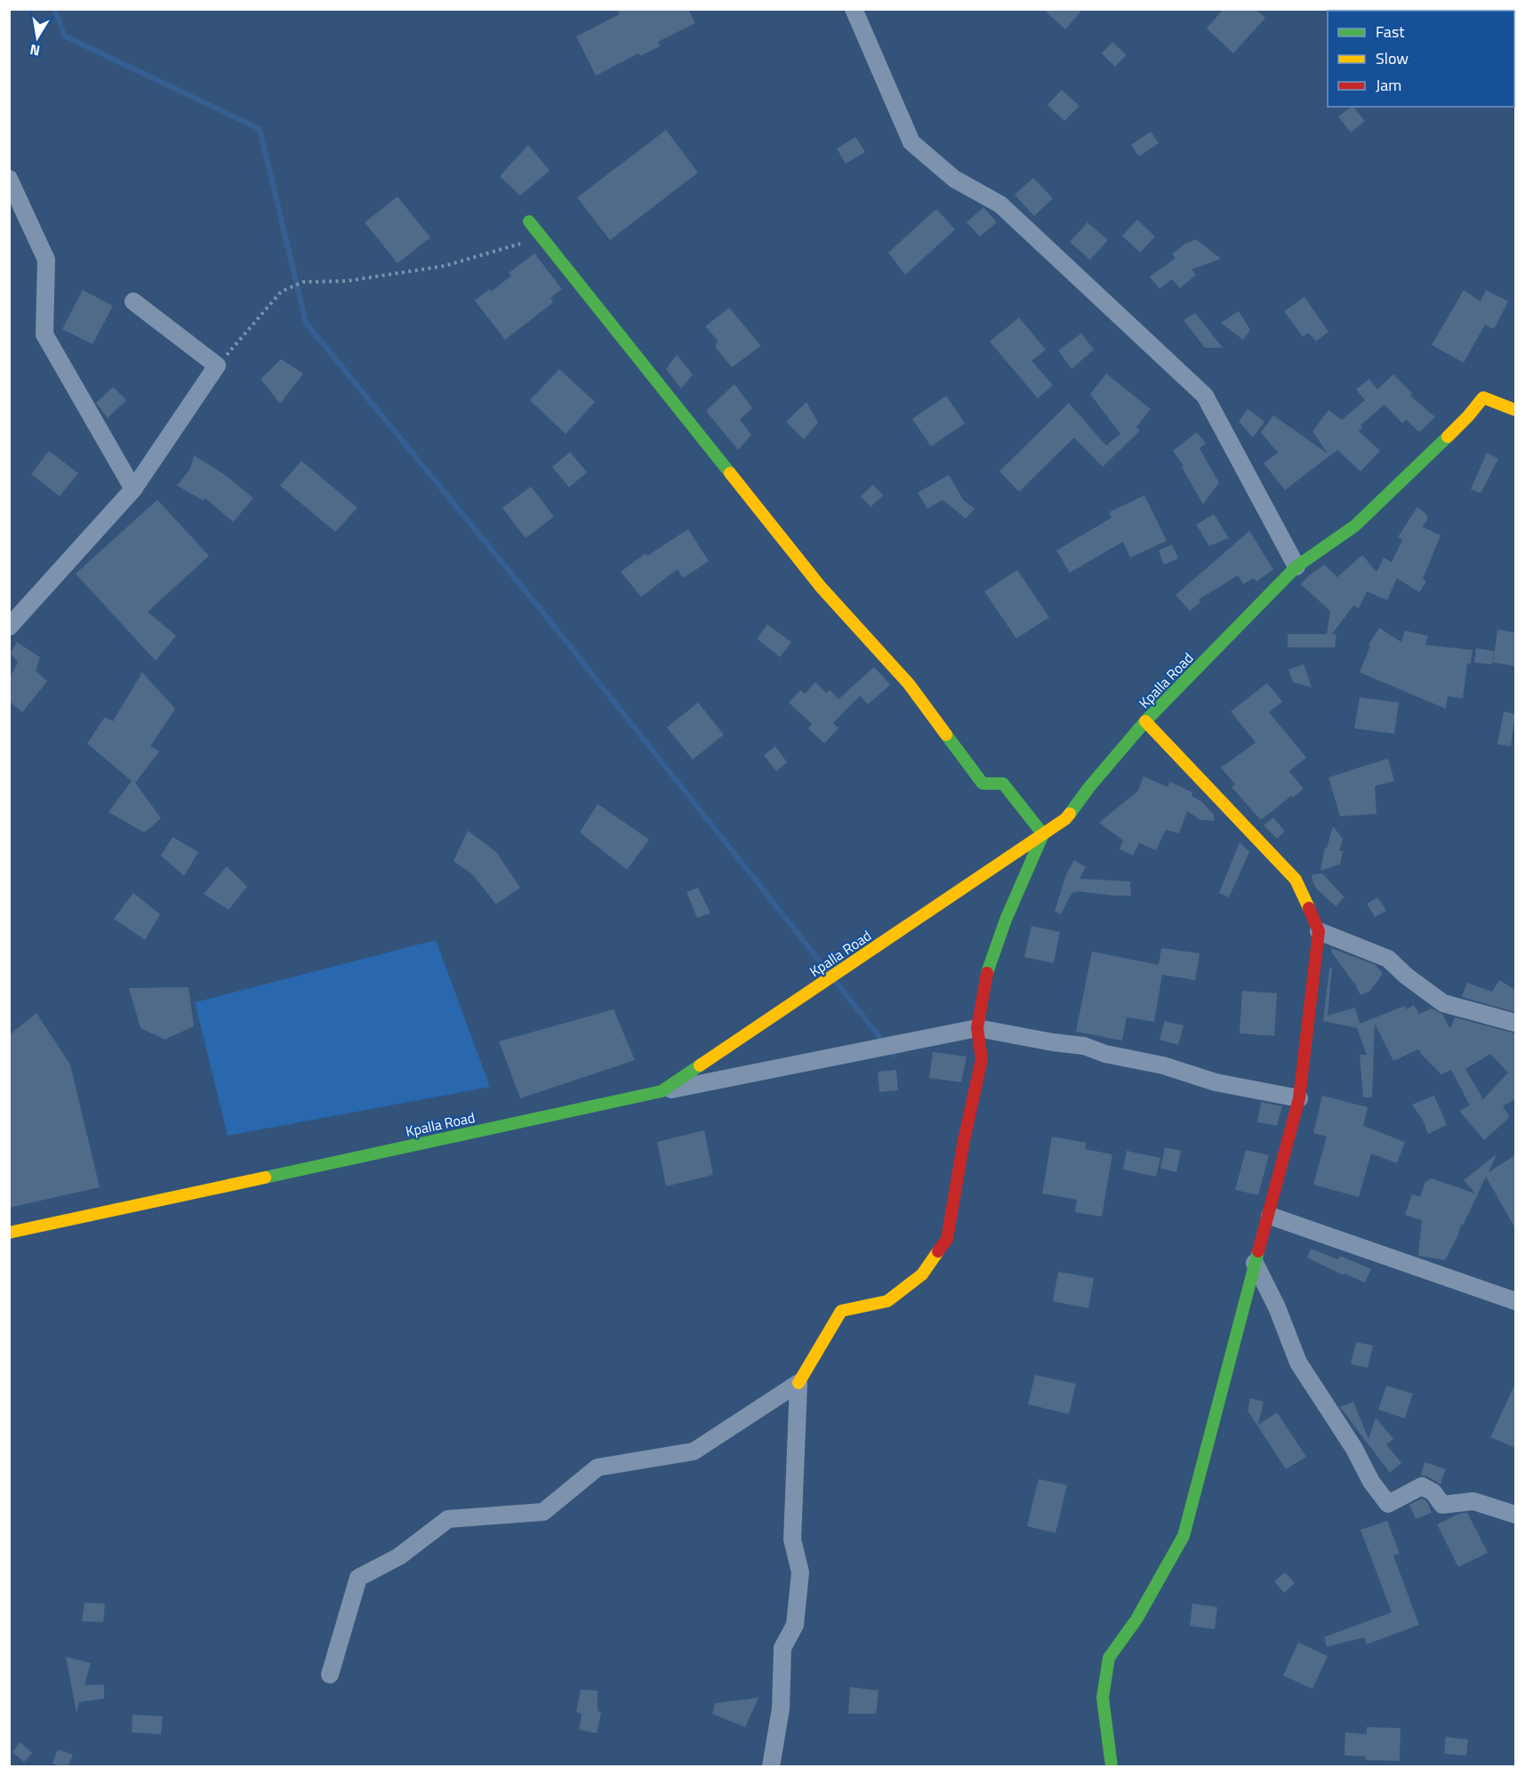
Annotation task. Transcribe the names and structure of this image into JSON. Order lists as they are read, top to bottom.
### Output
{
  "streets": {
    "street": ["Kpalla Road"]
  },
  "legend": ["Fast", "Slow", "Jam"],
  "north": "bottom"
}
